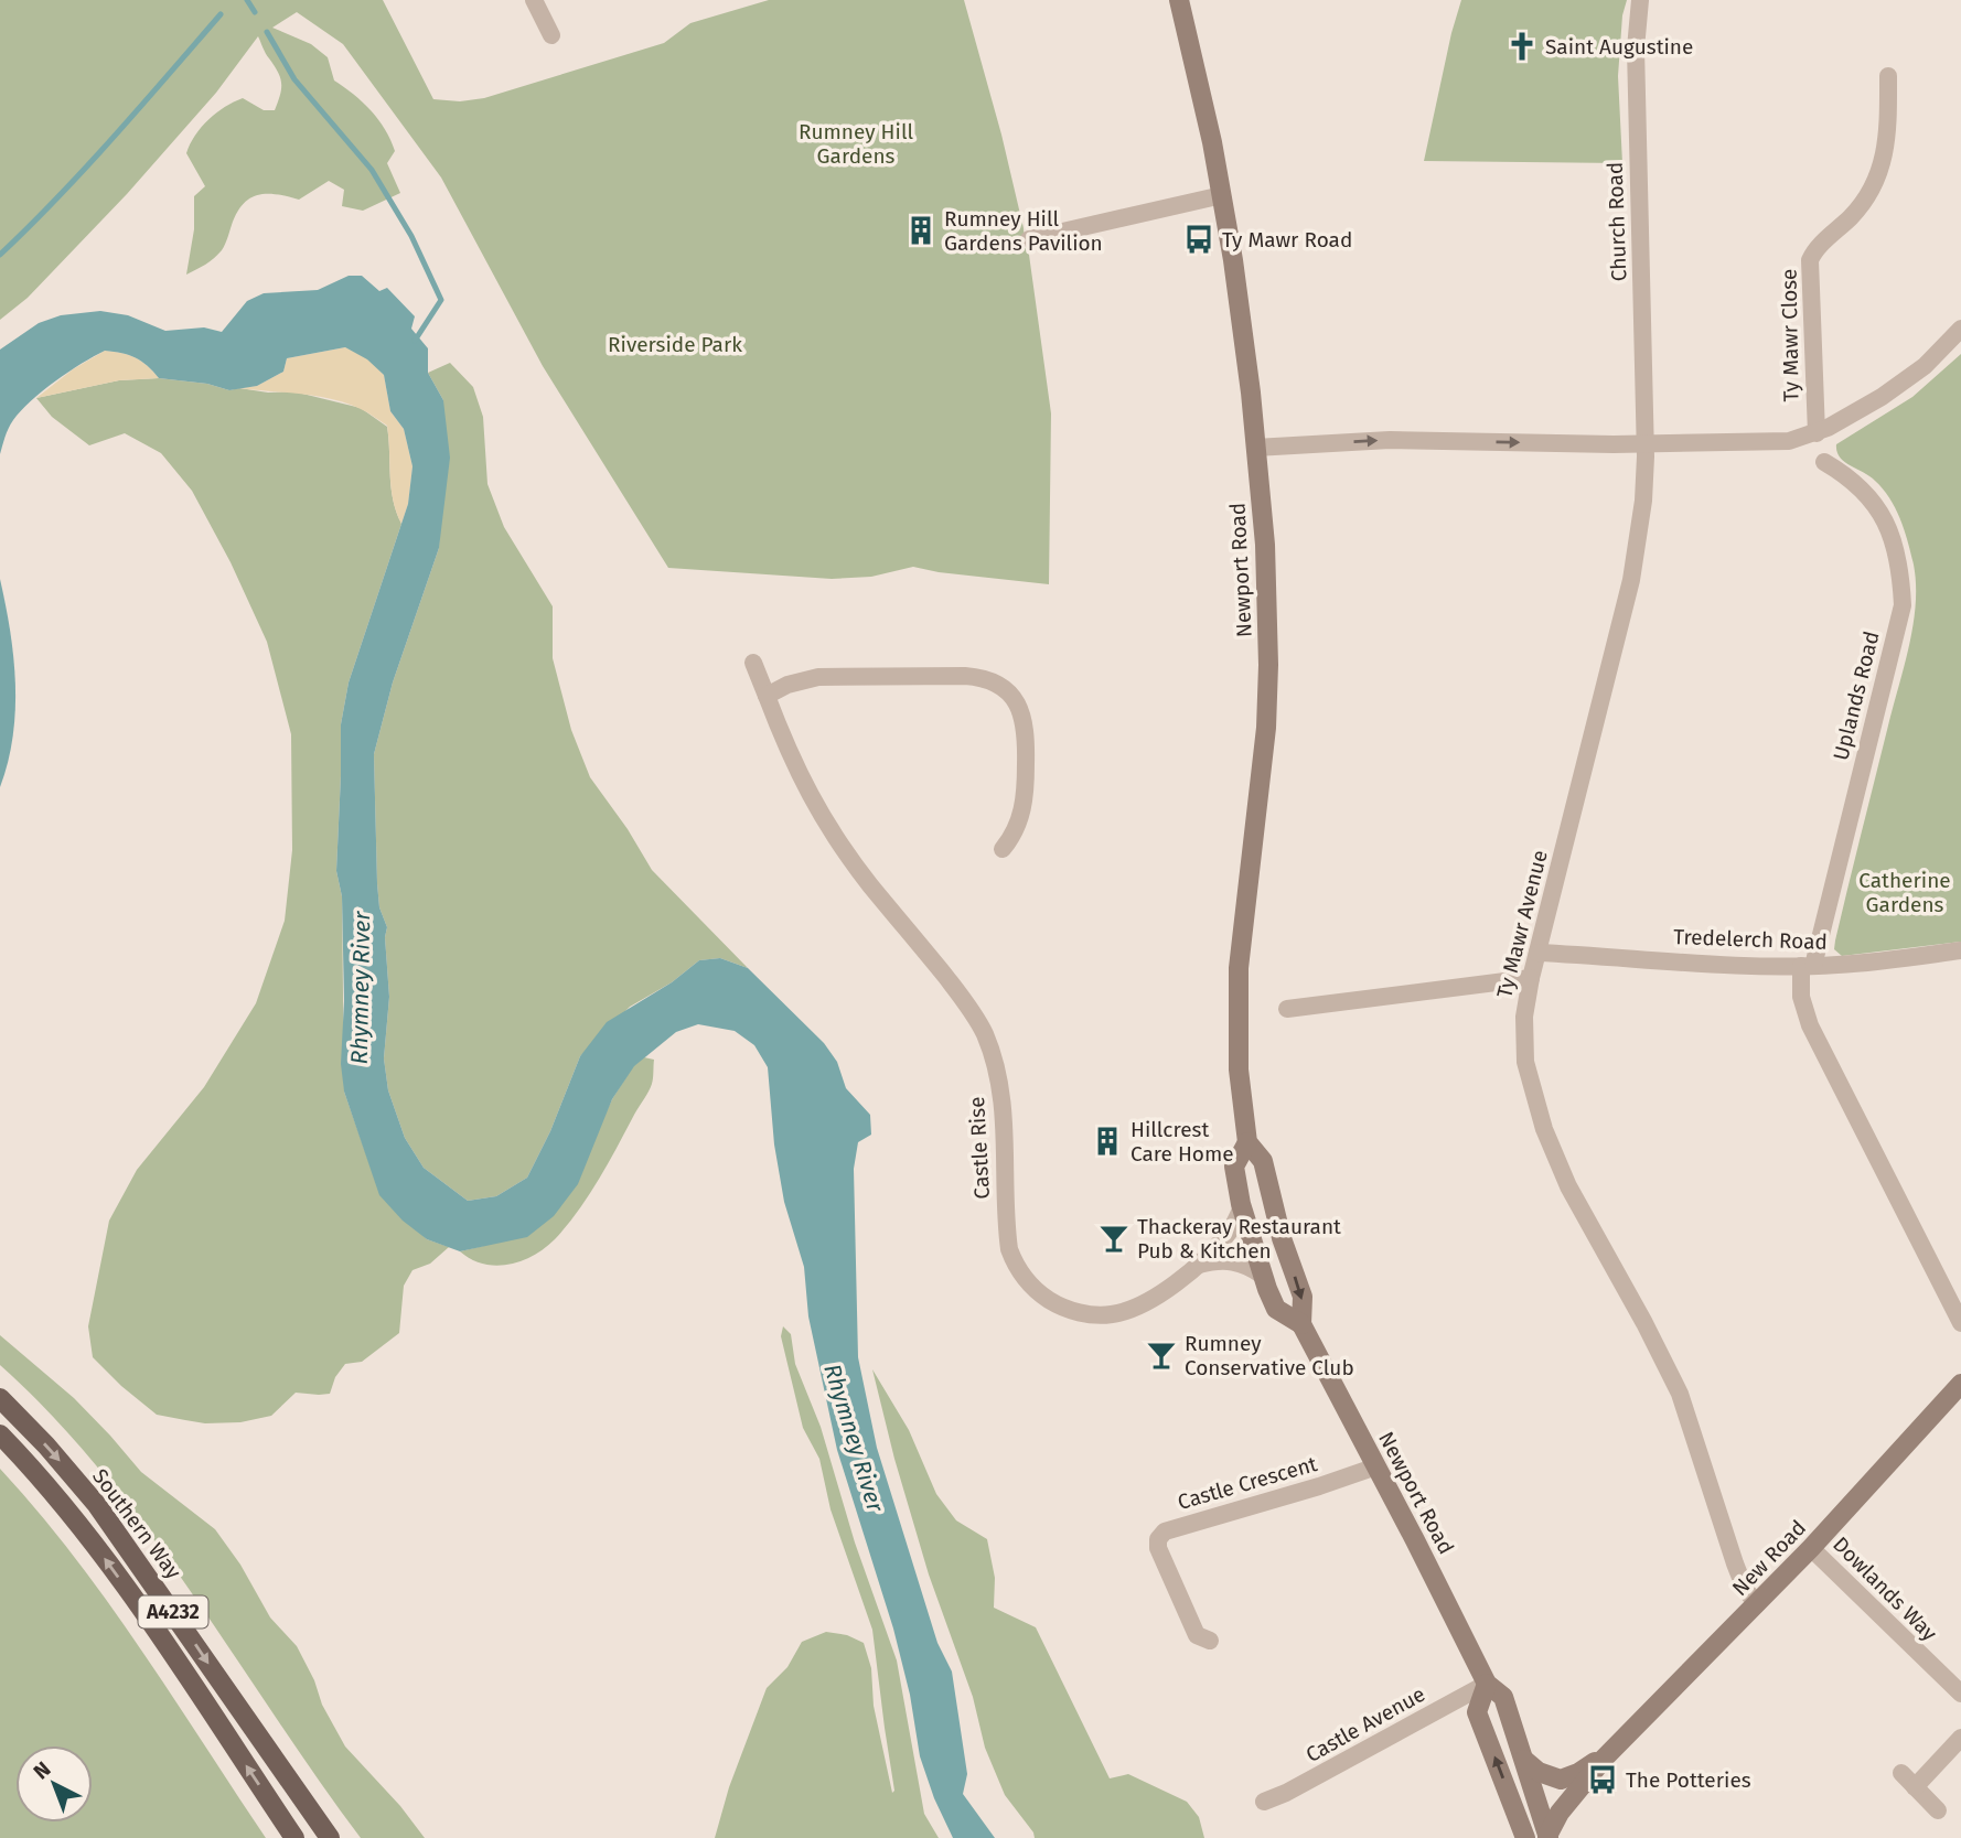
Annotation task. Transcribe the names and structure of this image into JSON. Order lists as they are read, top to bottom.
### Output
{
  "streets": {
    "main road": [
      "Newport Road",
      "Southern Way",
      "New Road",
      "A4232"
    ],
    "street": [
      "Church Road",
      "Ty Mawr Close",
      "Uplands Road",
      "Ty Mawr Avenue",
      "Tredelerch Road",
      "Castle Rise",
      "Castle Crescent",
      "Dowlands Way",
      "Castle Avenue"
    ]
  },
  "crossings": [
    ["Church Road", "Ty Mawr Avenue"],
    ["Newport Road", "Castle Rise"],
    ["Newport Road", "Castle Crescent"],
    ["Newport Road", "New Road"],
    ["Newport Road", "Castle Avenue"],
    ["Uplands Road", "Tredelerch Road"],
    ["Ty Mawr Avenue", "Tredelerch Road"],
    ["Ty Mawr Avenue", "New Road"],
    ["New Road", "Dowlands Way"]
  ],
  "water": ["Rhymney River"],
  "parks": ["Rumney Hill Gardens", "Riverside Park", "Catherine Gardens"],
  "places": {
    "church": ["Saint Augustine"],
    "building": ["Rumney Hill Gardens Pavilion", "Hillcrest Care Home"],
    "bus stop": ["Ty Mawr Road", "The Potteries"],
    "bar": ["Thackeray Restaurant Pub & Kitchen", "Rumney Conservative Club"]
  },
  "north": "top left"
}
